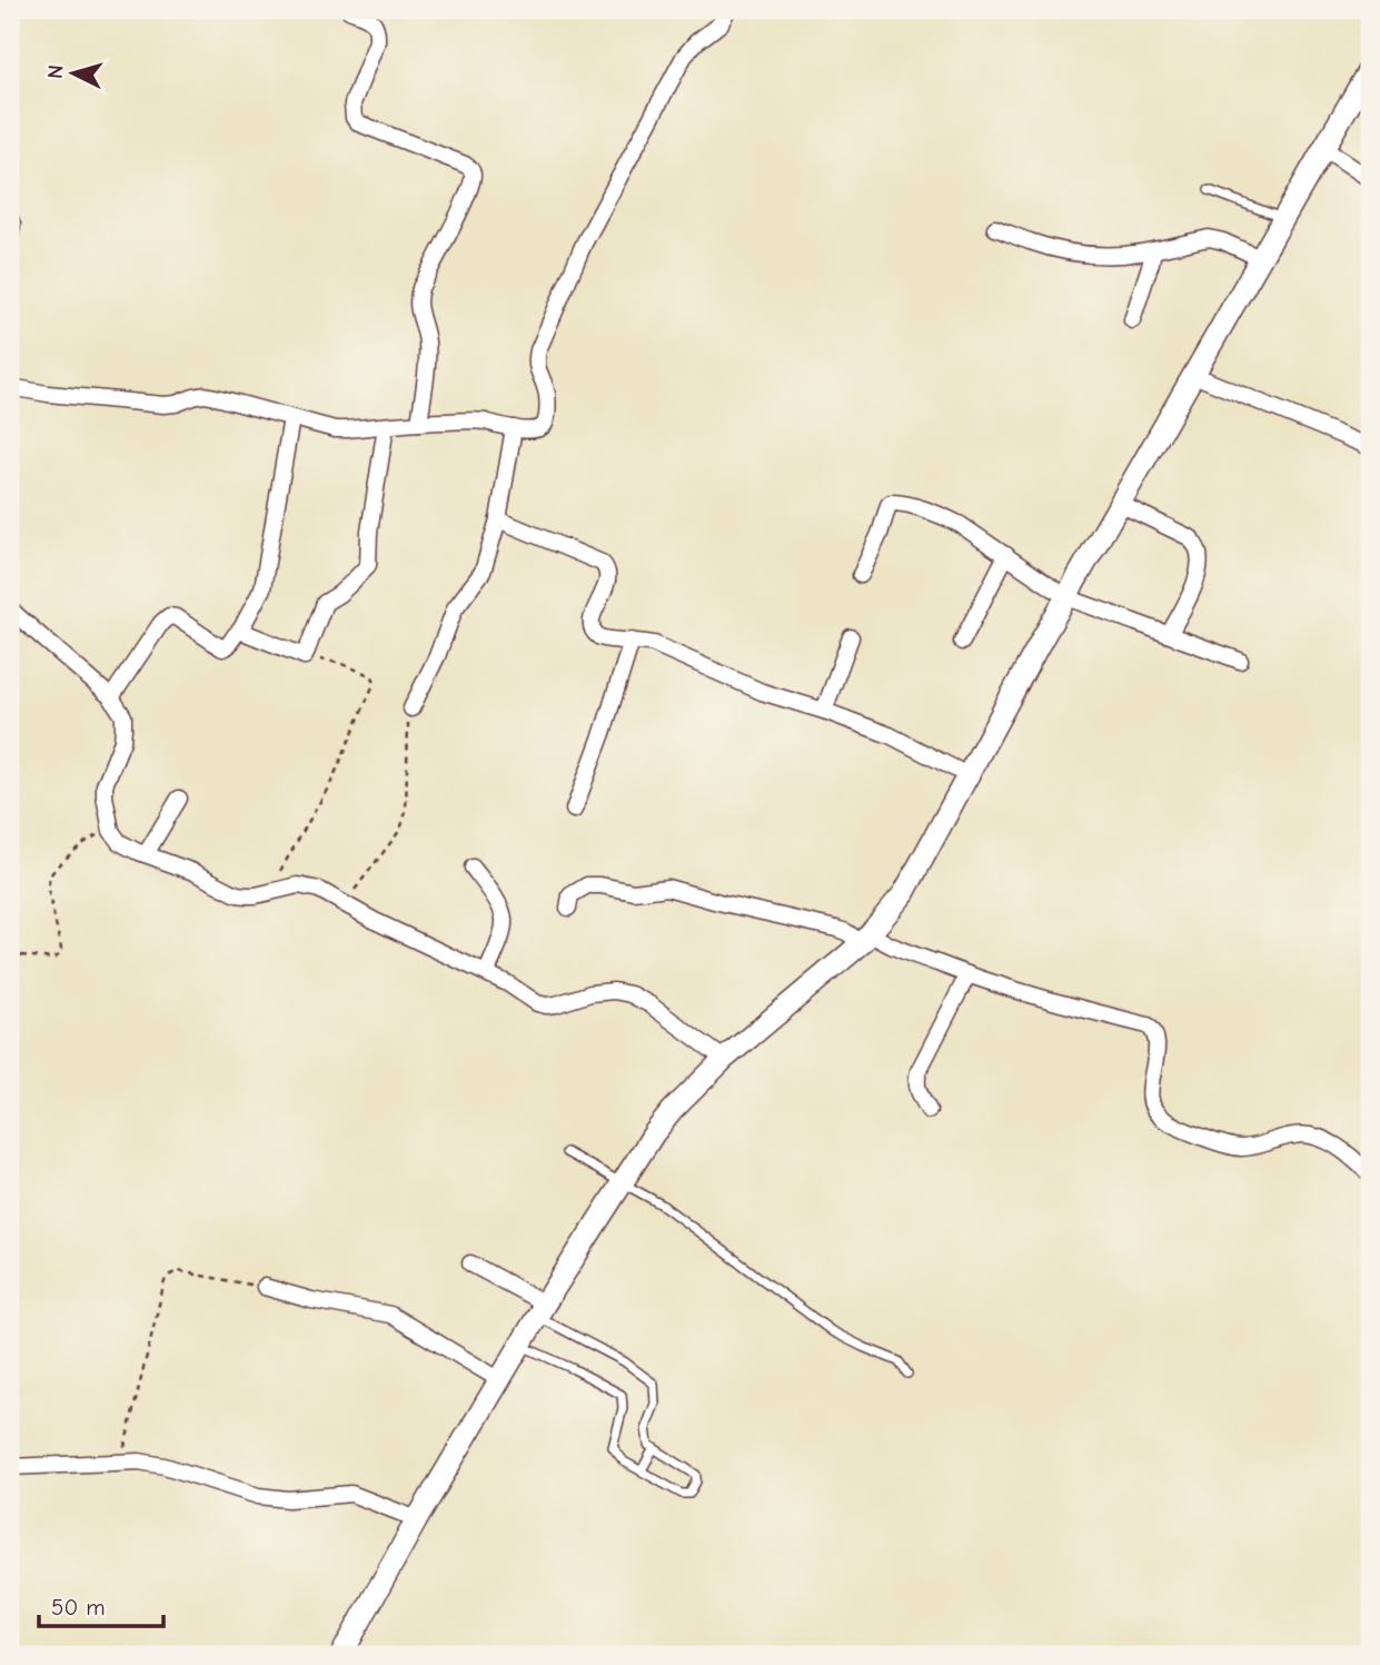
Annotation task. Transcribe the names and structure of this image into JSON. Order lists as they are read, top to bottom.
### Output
{
  "scale_bar": "50 m",
  "north": "left"
}
